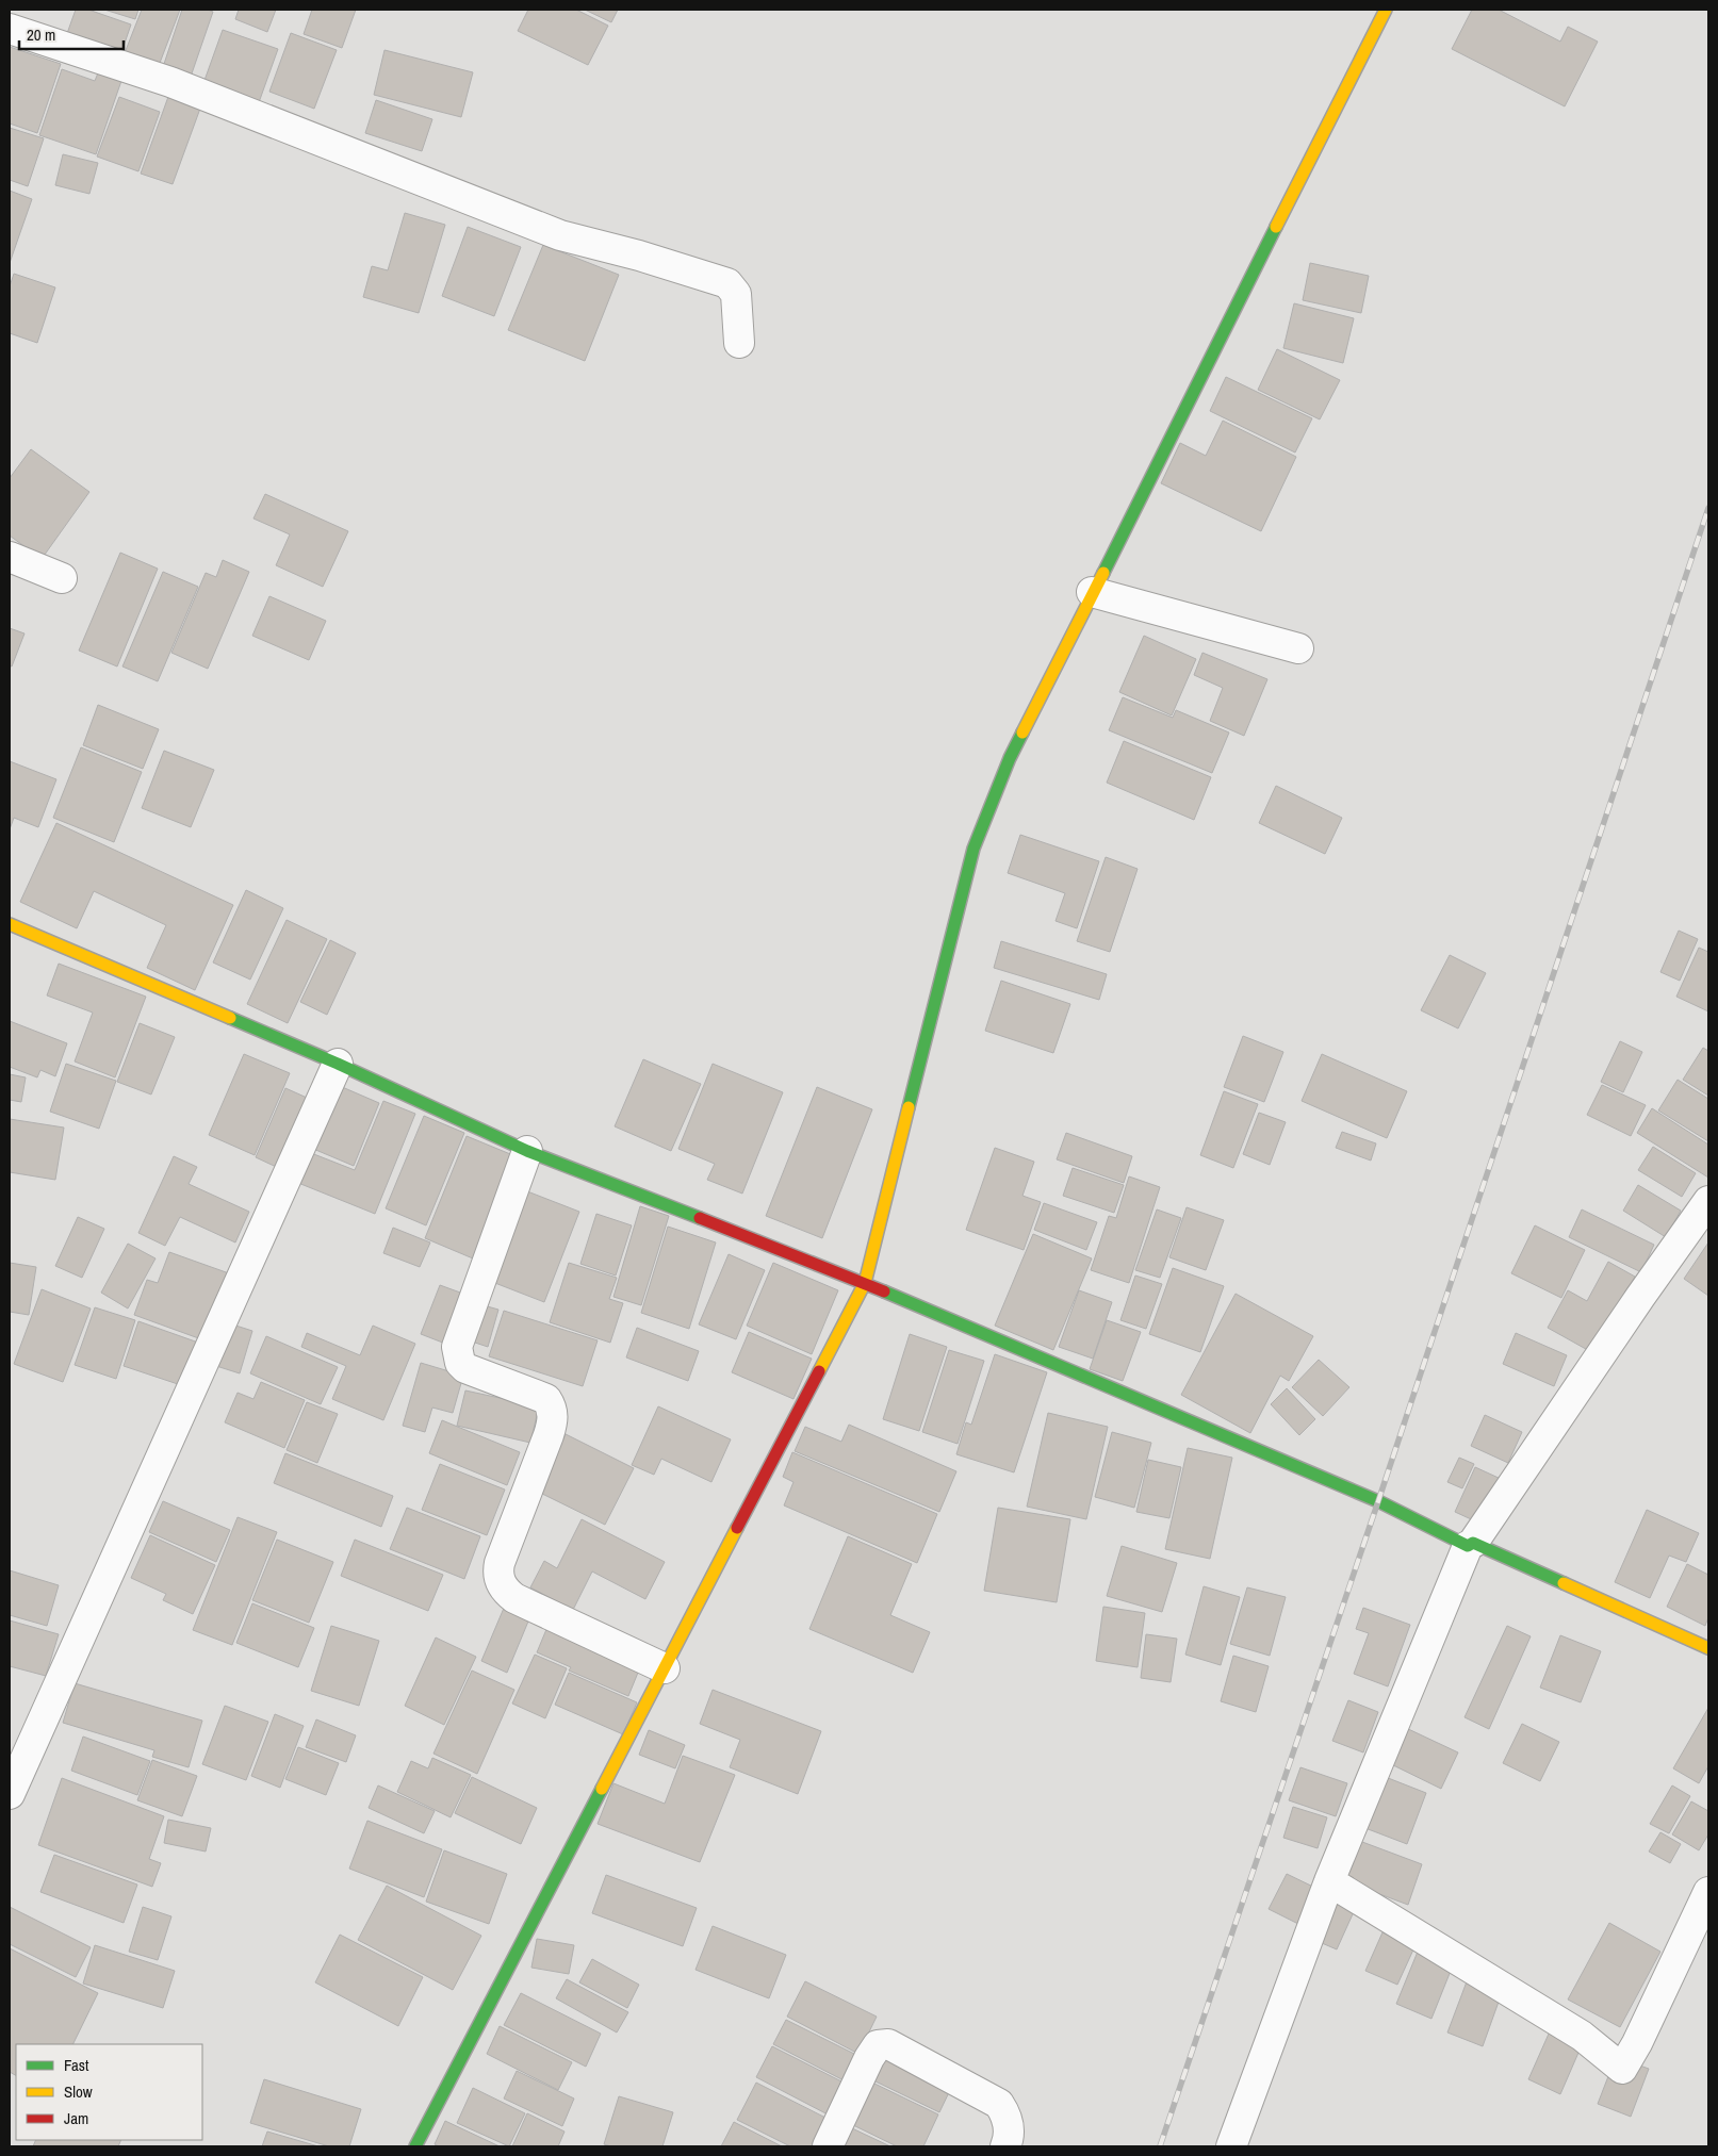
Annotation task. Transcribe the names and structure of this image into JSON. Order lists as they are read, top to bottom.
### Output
{
  "legend": ["Fast", "Slow", "Jam"],
  "scale_bar": "20 m"
}
